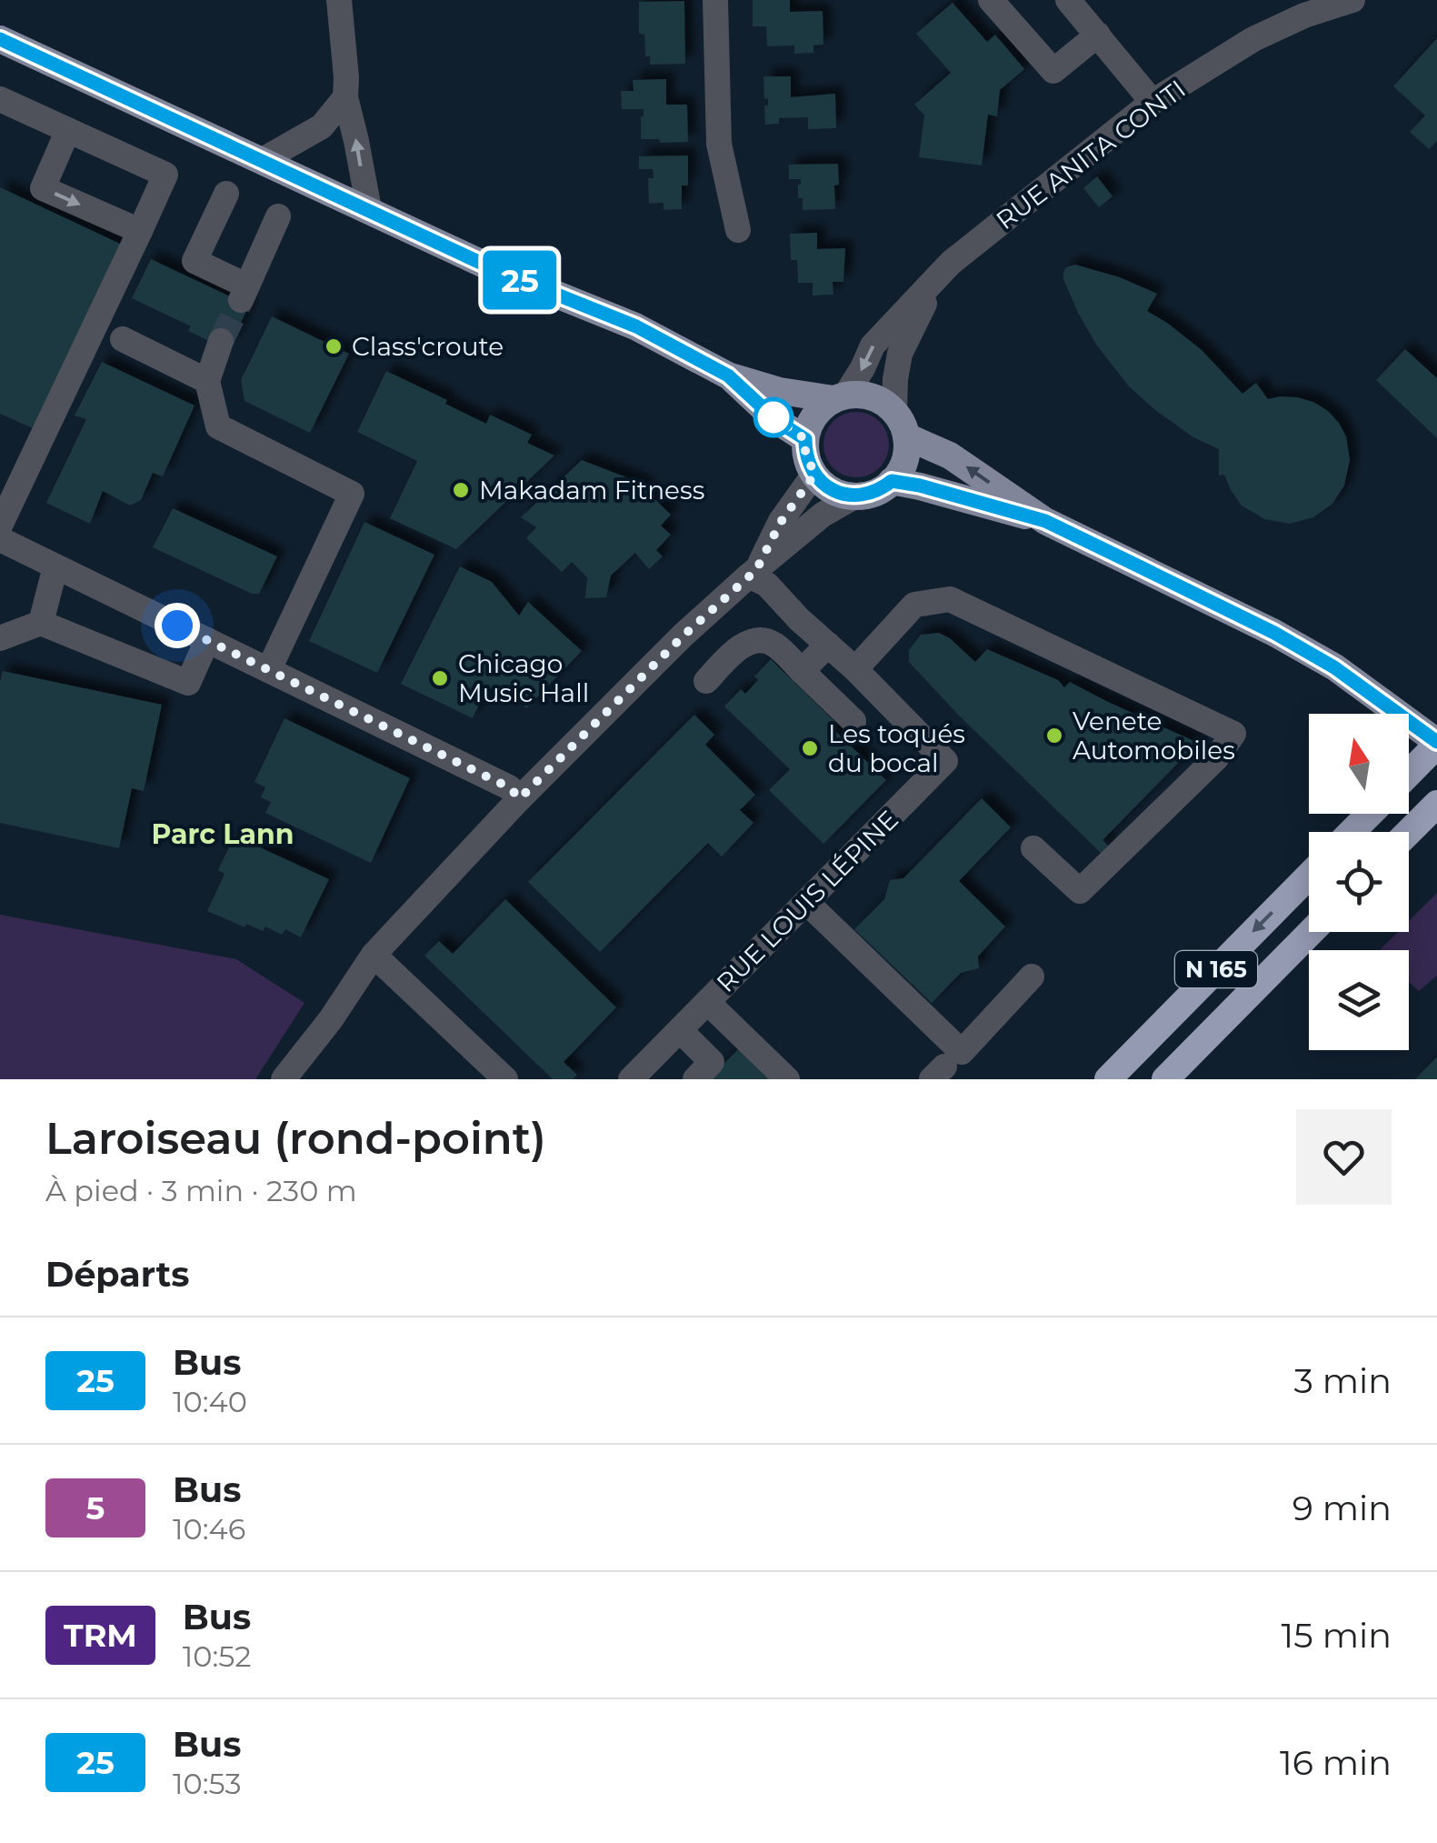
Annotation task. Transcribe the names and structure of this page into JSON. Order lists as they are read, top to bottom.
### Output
{
  "streets": {
    "highway": ["N 165"],
    "street": ["RUE ANITA CONTI", "RUE LOUIS LÉPINE"]
  },
  "districts": ["Parc Lann"],
  "places": [
    "Class'croute",
    "Makadam Fitness",
    "Chicago Music Hall",
    "Venete Automobiles",
    "Les toqués du bocal"
  ],
  "lines": ["bus line 25"],
  "north": "top",
  "page": {
    "on_map": "25",
    "heading": [
      ["Laroiseau (rond-point)", "À pied · 3 min · 230 m"],
      "Départs"
    ],
    "list": [
      {
        "mark": "25",
        "name": "Bus",
        "note": "10:40",
        "value": "3 min"
      },
      {
        "mark": "5",
        "name": "Bus",
        "note": "10:46",
        "value": "9 min"
      },
      {
        "mark": "TRM",
        "name": "Bus",
        "note": "10:52",
        "value": "15 min"
      },
      {
        "mark": "25",
        "name": "Bus",
        "note": "10:53",
        "value": "16 min"
      }
    ]
  }
}
